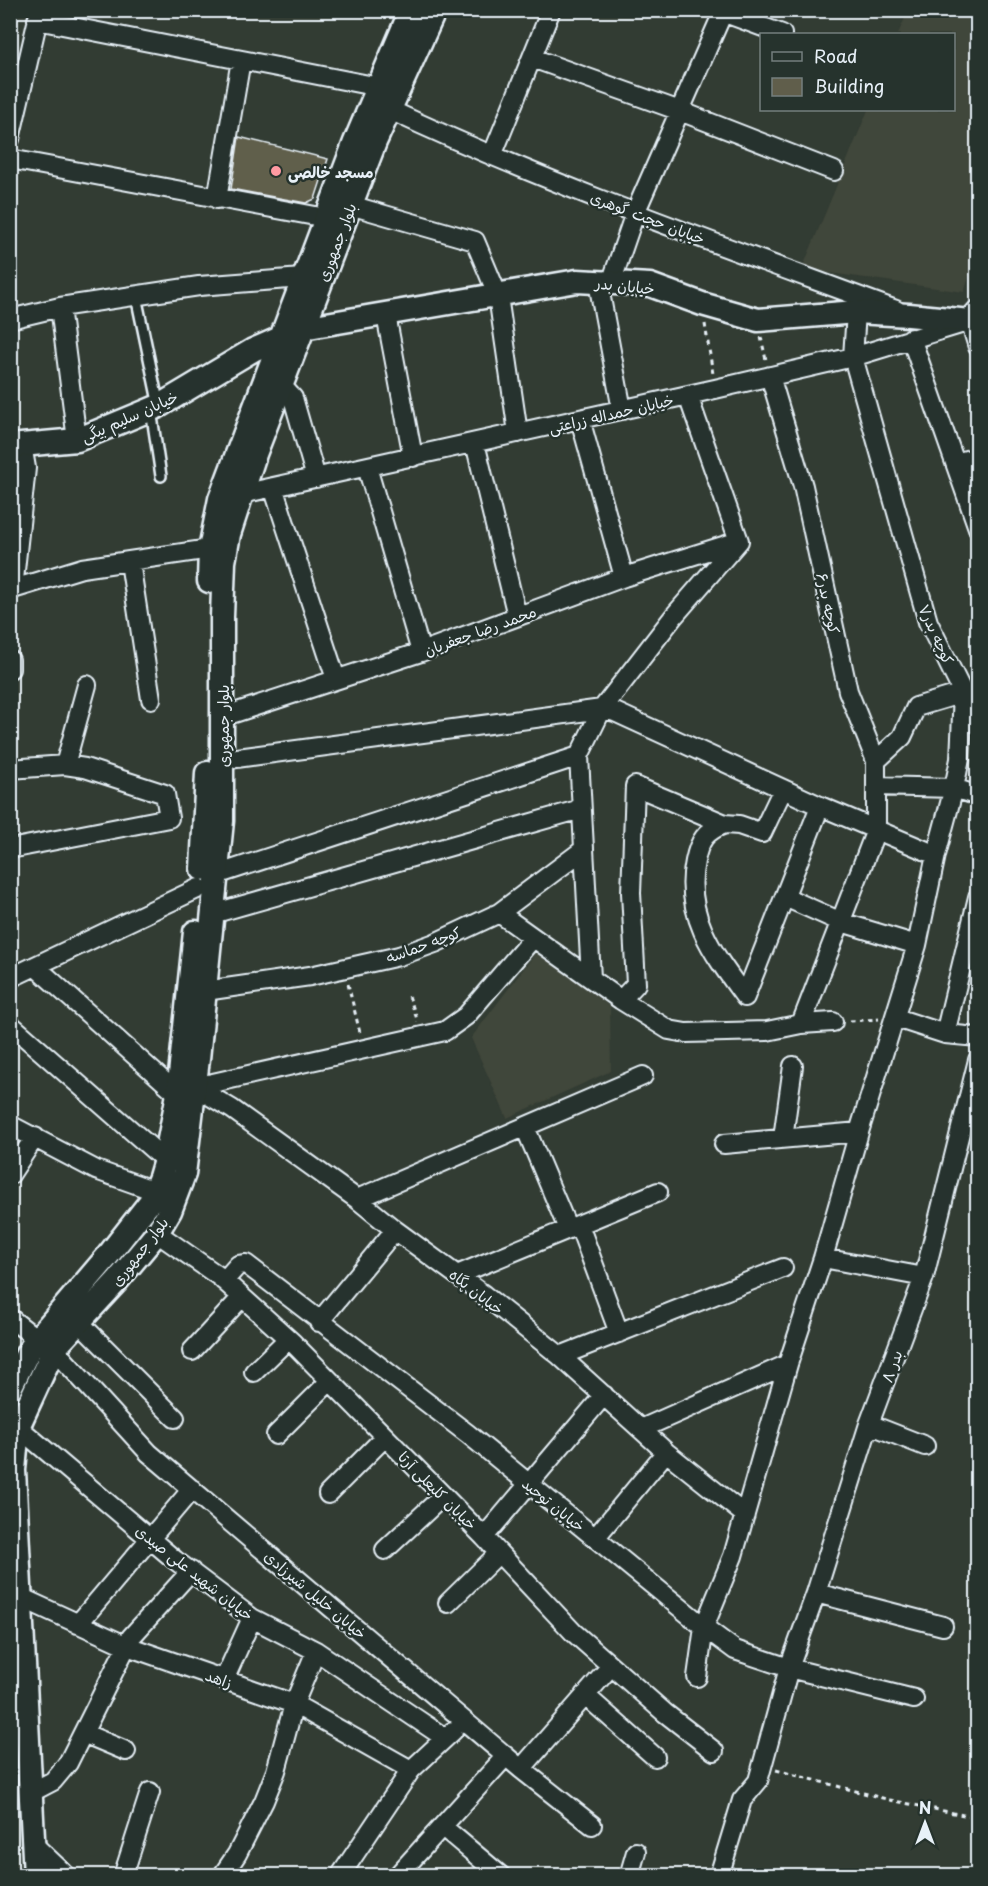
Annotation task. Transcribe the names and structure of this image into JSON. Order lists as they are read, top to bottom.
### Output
{
  "streets": {
    "street": [
      "خیابان حجت گوهری",
      "بلوار جمهوری",
      "خیابان بدر",
      "خیابان حمداله زراعتی",
      "خیابان سلیم بیگی",
      "کوچه بدر۶",
      "محمد رضا جعفریان",
      "کوچه بدر۷",
      "کوچه حماسه",
      "خیابان پگاه",
      "بدر ۸",
      "خیابان کلبعلی آرتا",
      "خیابان توحید",
      "خیابان شهید علی صیدی",
      "خیابان خلیل شیرزادی",
      "زاهد"
    ]
  },
  "crossings": [
    ["خیابان حجت گوهری", "بلوار جمهوری"],
    ["خیابان حجت گوهری", "خیابان بدر"],
    ["بلوار جمهوری", "خیابان بدر"],
    ["بلوار جمهوری", "خیابان حمداله زراعتی"],
    ["بلوار جمهوری", "خیابان سلیم بیگی"],
    ["بلوار جمهوری", "محمد رضا جعفریان"],
    ["بلوار جمهوری", "کوچه حماسه"],
    ["بلوار جمهوری", "خیابان پگاه"],
    ["بلوار جمهوری", "خیابان کلبعلی آرتا"],
    ["بلوار جمهوری", "خیابان شهید علی صیدی"],
    ["بلوار جمهوری", "خیابان خلیل شیرزادی"],
    ["بلوار جمهوری", "زاهد"],
    ["خیابان بدر", "خیابان حمداله زراعتی"],
    ["خیابان بدر", "خیابان سلیم بیگی"],
    ["خیابان حمداله زراعتی", "کوچه بدر۶"],
    ["خیابان حمداله زراعتی", "کوچه بدر۷"],
    ["کوچه بدر۷", "خیابان پگاه"],
    ["کوچه بدر۷", "خیابان توحید"],
    ["بدر ۸", "خیابان توحید"],
    ["خیابان کلبعلی آرتا", "خیابان توحید"]
  ],
  "places": ["مسجد خالصی"],
  "legend": ["Road", "Building"],
  "north": "top"
}
